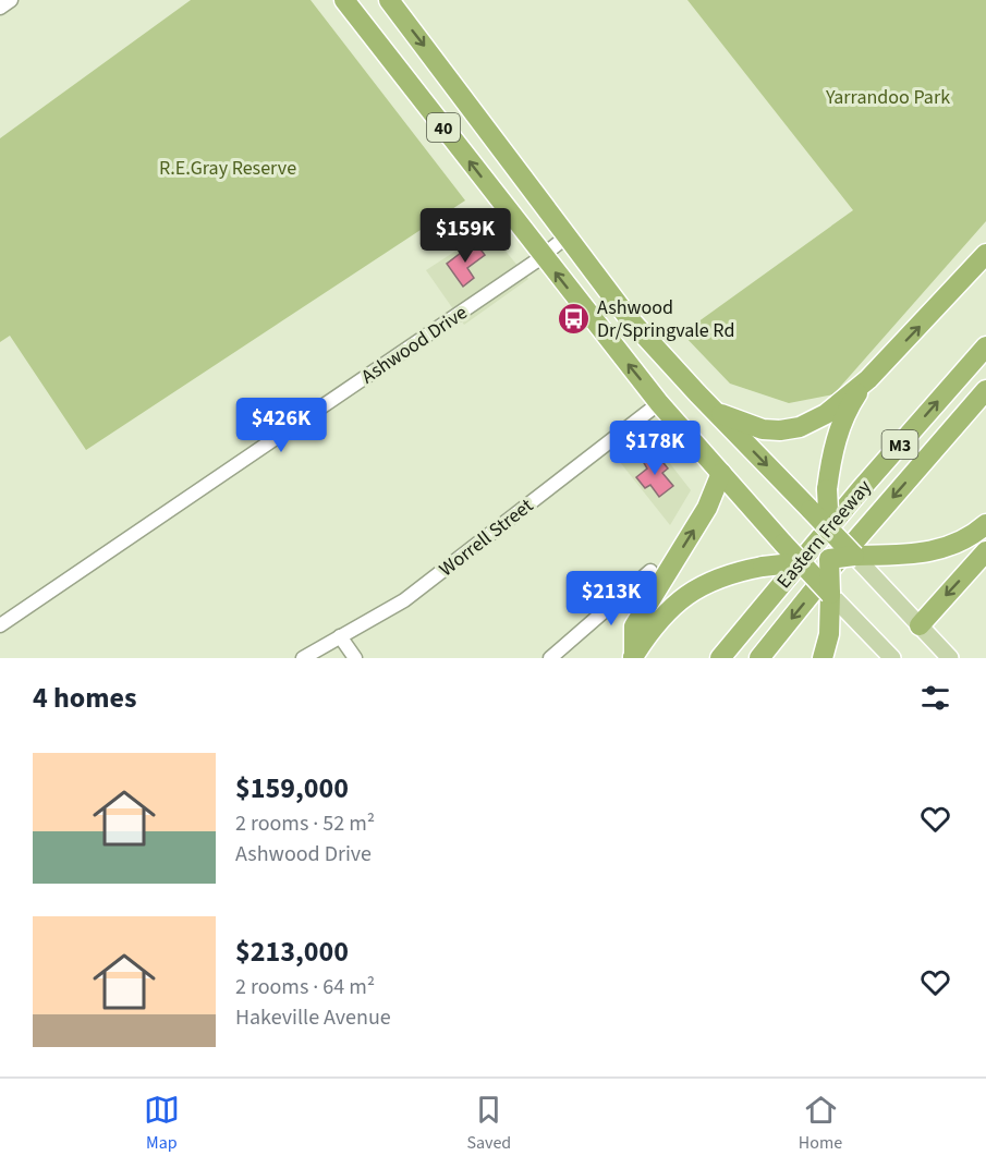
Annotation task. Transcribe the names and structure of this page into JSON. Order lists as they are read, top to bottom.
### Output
{
  "streets": {
    "highway": ["40", "M3", "Eastern Freeway"],
    "street": ["Ashwood Drive", "Worrell Street"]
  },
  "crossings": [
    ["40", "Ashwood Drive"],
    ["40", "Worrell Street"],
    ["M3", "Eastern Freeway"]
  ],
  "parks": ["Yarrandoo Park", "R.E.Gray Reserve"],
  "places": {
    "bus stop": ["Ashwood Dr/Springvale Rd"]
  },
  "page": {
    "price": [
      "$159K",
      "$426K",
      "$178K",
      "$213K"
    ],
    "heading": "4 homes",
    "list": [
      {
        "name": "$159,000",
        "note": "2 rooms · 52 m² · Ashwood Drive"
      },
      {
        "name": "$213,000",
        "note": "2 rooms · 64 m² · Hakeville Avenue"
      }
    ],
    "tabs": ["Map", "Saved", "Home"]
  }
}
